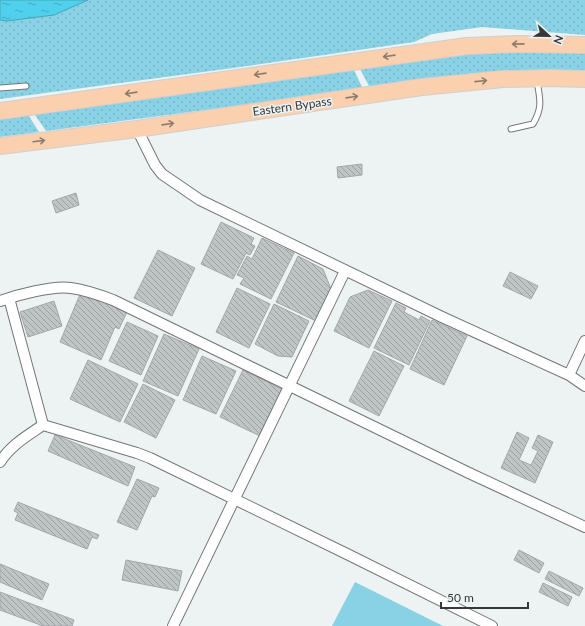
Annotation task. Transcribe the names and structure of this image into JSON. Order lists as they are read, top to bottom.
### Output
{
  "streets": {
    "highway": ["Eastern Bypass"]
  },
  "scale_bar": "50 m",
  "north": "right"
}
